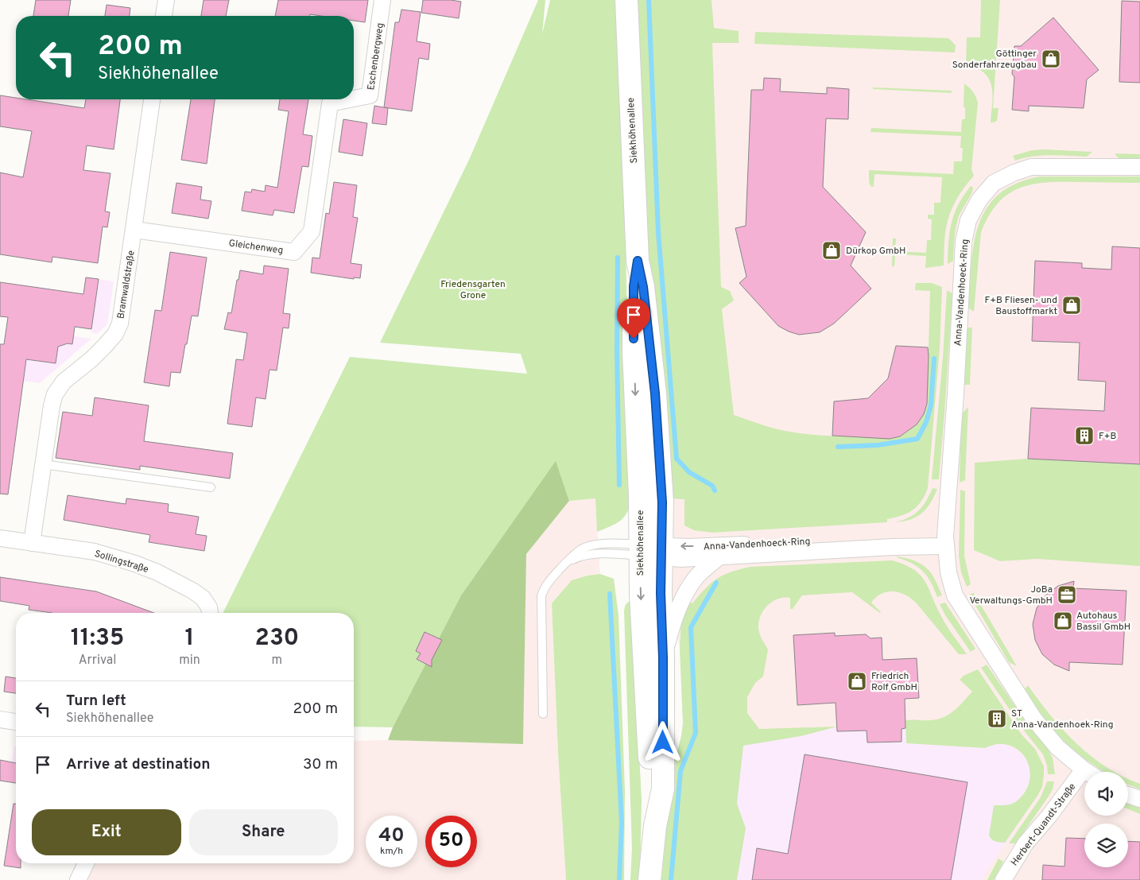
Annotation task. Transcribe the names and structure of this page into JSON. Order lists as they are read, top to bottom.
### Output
{
  "streets": {
    "main road": ["Siekhöhenallee"],
    "street": [
      "Eschenbergweg",
      "Gleichenweg",
      "Bramwaldstraße",
      "Anna-Vandenhoeck-Ring",
      "Sollingstraße",
      "Herbert-Quandt-Straße"
    ]
  },
  "crossings": [
    ["Eschenbergweg", "Gleichenweg"],
    ["Siekhöhenallee", "Anna-Vandenhoeck-Ring"],
    ["Gleichenweg", "Bramwaldstraße"],
    ["Bramwaldstraße", "Sollingstraße"],
    ["Anna-Vandenhoeck-Ring", "Herbert-Quandt-Straße"]
  ],
  "parks": ["Friedensgarten Grone"],
  "places": {
    "shop": [
      "Göttinger Sonderfahrzeugbau",
      "Dürkop GmbH",
      "F+B Fliesen- und Baustoffmarkt",
      "Autohaus Bassil GmbH",
      "Friedrich Rolf GmbH"
    ],
    "building": ["F+B", "ST Anna-Vandenhoek-Ring"],
    "office": ["JoBa Verwaltungs-GmbH"]
  },
  "page": {
    "turn": ["200 m", "Siekhöhenallee"],
    "eta": [
      "11:35",
      "Arrival",
      "1",
      "min",
      "230",
      "m"
    ],
    "list": [
      {
        "name": "Turn left",
        "note": "Siekhöhenallee",
        "value": "200 m"
      },
      {
        "name": "Arrive at destination",
        "value": "30 m"
      }
    ],
    "buttons": ["Exit", "Share"],
    "speed": "40 km/h",
    "limit": "50"
  }
}
